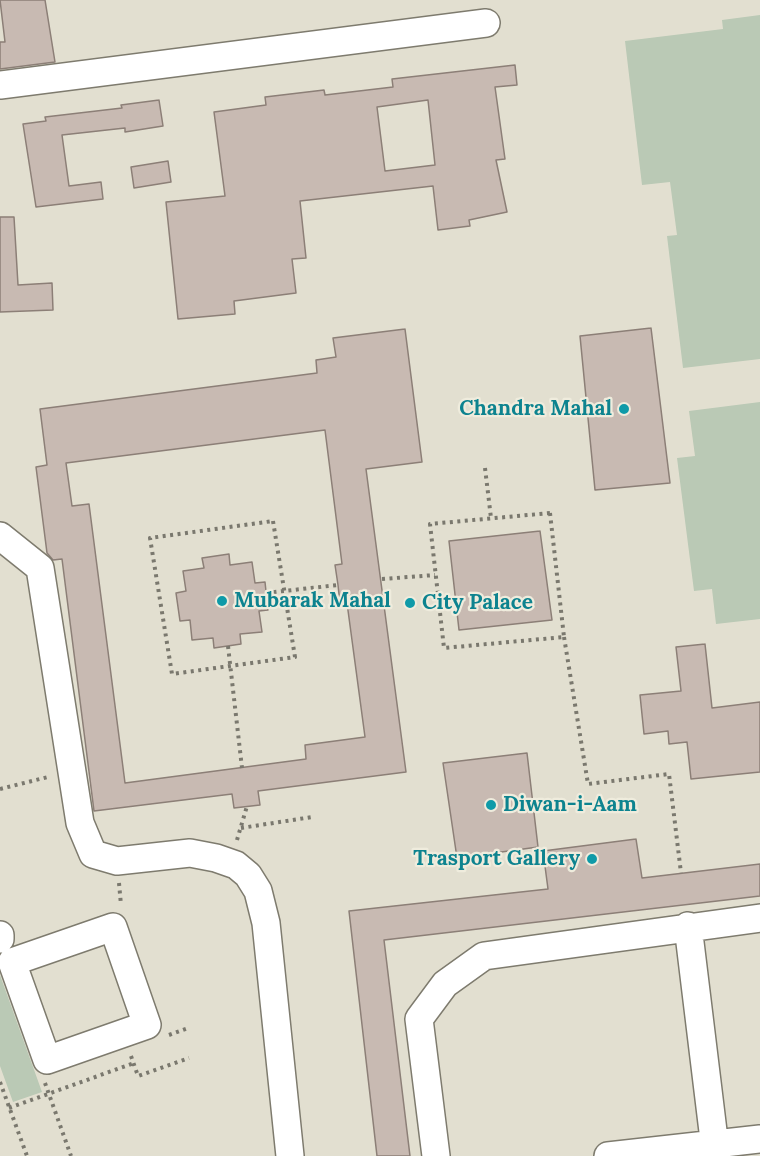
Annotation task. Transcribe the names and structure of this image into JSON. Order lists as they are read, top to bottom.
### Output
{
  "places": [
    "Chandra Mahal",
    "Mubarak Mahal",
    "City Palace",
    "Diwan-i-Aam",
    "Trasport Gallery"
  ]
}
